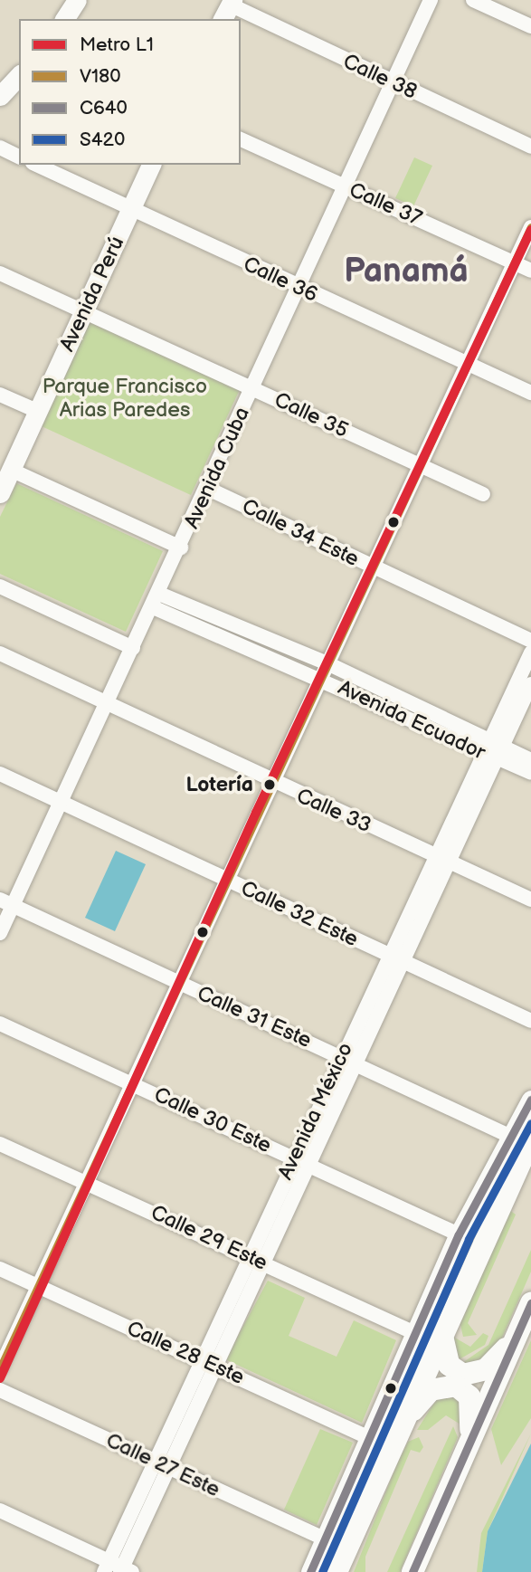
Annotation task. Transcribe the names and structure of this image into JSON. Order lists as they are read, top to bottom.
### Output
{
  "streets": {
    "main road": ["Avenida Perú"],
    "street": [
      "Calle 38",
      "Calle 37",
      "Calle 36",
      "Calle 35",
      "Avenida Cuba",
      "Calle 34 Este",
      "Avenida Ecuador",
      "Calle 33",
      "Calle 32 Este",
      "Calle 31 Este",
      "Avenida México",
      "Calle 30 Este",
      "Calle 29 Este",
      "Calle 28 Este",
      "Calle 27 Este"
    ]
  },
  "crossings": [
    ["Calle 38", "Avenida Cuba"],
    ["Calle 37", "Avenida Cuba"],
    ["Calle 36", "Avenida Perú"],
    ["Calle 36", "Avenida Cuba"],
    ["Avenida Perú", "Calle 35"],
    ["Calle 35", "Avenida Cuba"],
    ["Avenida Cuba", "Calle 34 Este"],
    ["Avenida Cuba", "Avenida Ecuador"],
    ["Avenida Cuba", "Calle 33"],
    ["Avenida Cuba", "Calle 32 Este"],
    ["Avenida Cuba", "Calle 31 Este"],
    ["Avenida Ecuador", "Avenida México"],
    ["Calle 33", "Avenida México"],
    ["Calle 32 Este", "Avenida México"],
    ["Calle 31 Este", "Avenida México"],
    ["Avenida México", "Calle 30 Este"],
    ["Avenida México", "Calle 29 Este"],
    ["Avenida México", "Calle 28 Este"],
    ["Avenida México", "Calle 27 Este"]
  ],
  "districts": ["Panamá"],
  "parks": ["Parque Francisco Arias Paredes"],
  "places": ["Lotería"],
  "lines": [
    "transit line V180",
    "metro line L1",
    "transit line C640",
    "transit line S420"
  ],
  "legend": [
    "Metro L1",
    "V180",
    "C640",
    "S420"
  ]
}
